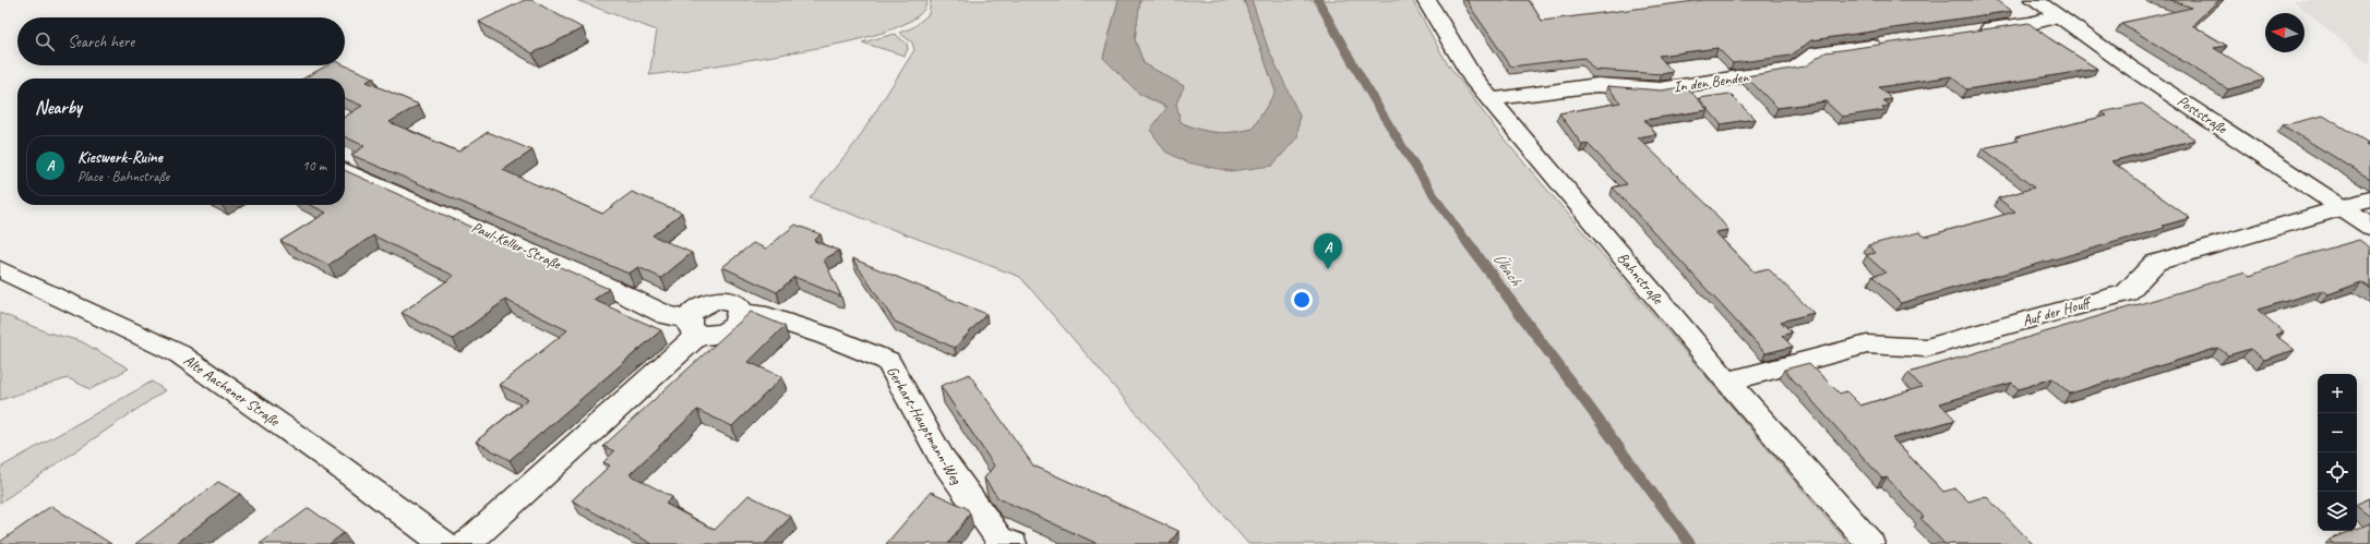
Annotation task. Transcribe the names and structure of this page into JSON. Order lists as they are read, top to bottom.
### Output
{
  "streets": {
    "street": [
      "In den Benden",
      "Poststraße",
      "Paul-Keller-Straße",
      "Bahnstraße",
      "Auf der Houff",
      "Alte Aachener Straße",
      "Gerhart-Hauptmann-Weg"
    ]
  },
  "crossings": [
    ["In den Benden", "Bahnstraße"],
    ["Poststraße", "Auf der Houff"],
    ["Paul-Keller-Straße", "Gerhart-Hauptmann-Weg"],
    ["Bahnstraße", "Auf der Houff"]
  ],
  "water": ["Übach"],
  "north": "left",
  "page": {
    "search": "Search here",
    "heading": "Nearby",
    "list": [
      {
        "mark": "A",
        "name": "Kieswerk-Ruine",
        "note": "Place · Bahnstraße",
        "value": "10 m"
      }
    ],
    "pins": "A",
    "map_buttons": ["+", "−"]
  }
}
